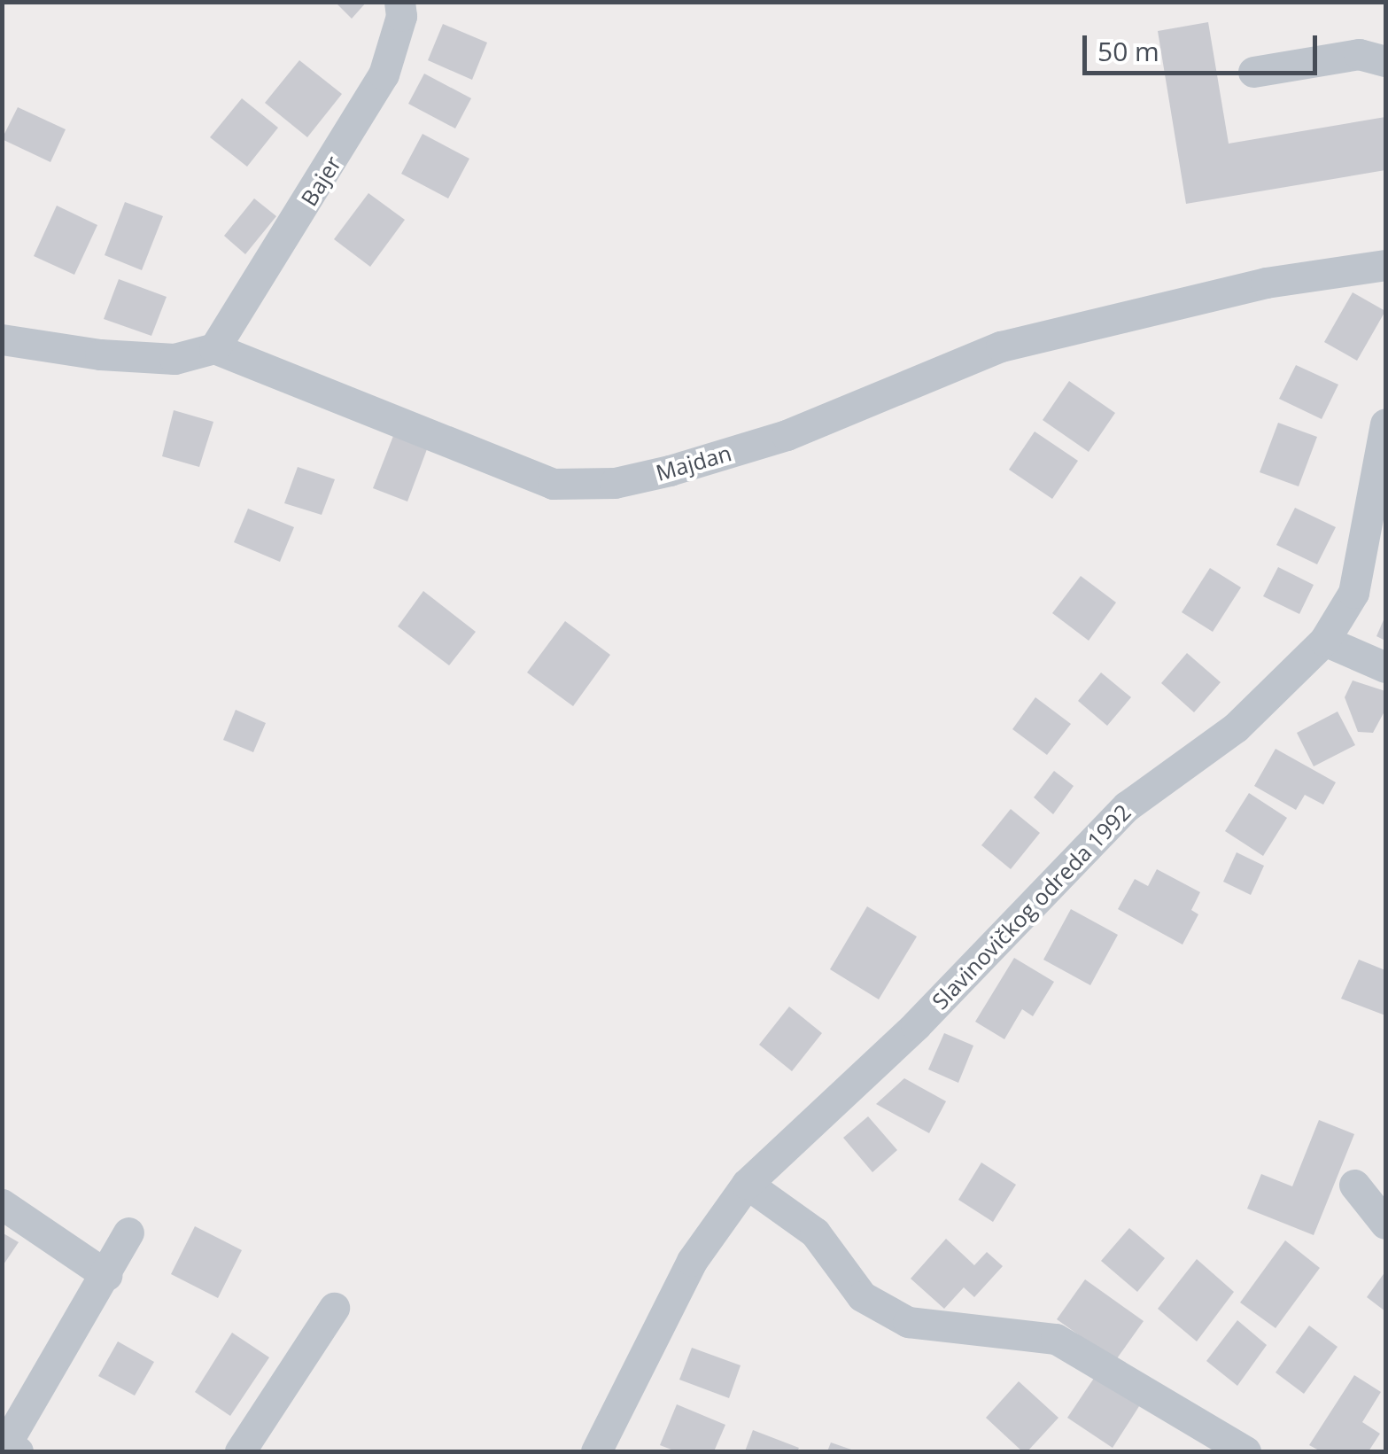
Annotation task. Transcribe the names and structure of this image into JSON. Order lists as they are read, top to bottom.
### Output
{
  "streets": {
    "street": ["Bajer", "Majdan", "Slavinovičkog odreda 1992"]
  },
  "crossings": [
    ["Bajer", "Majdan"]
  ],
  "scale_bar": "50 m"
}
